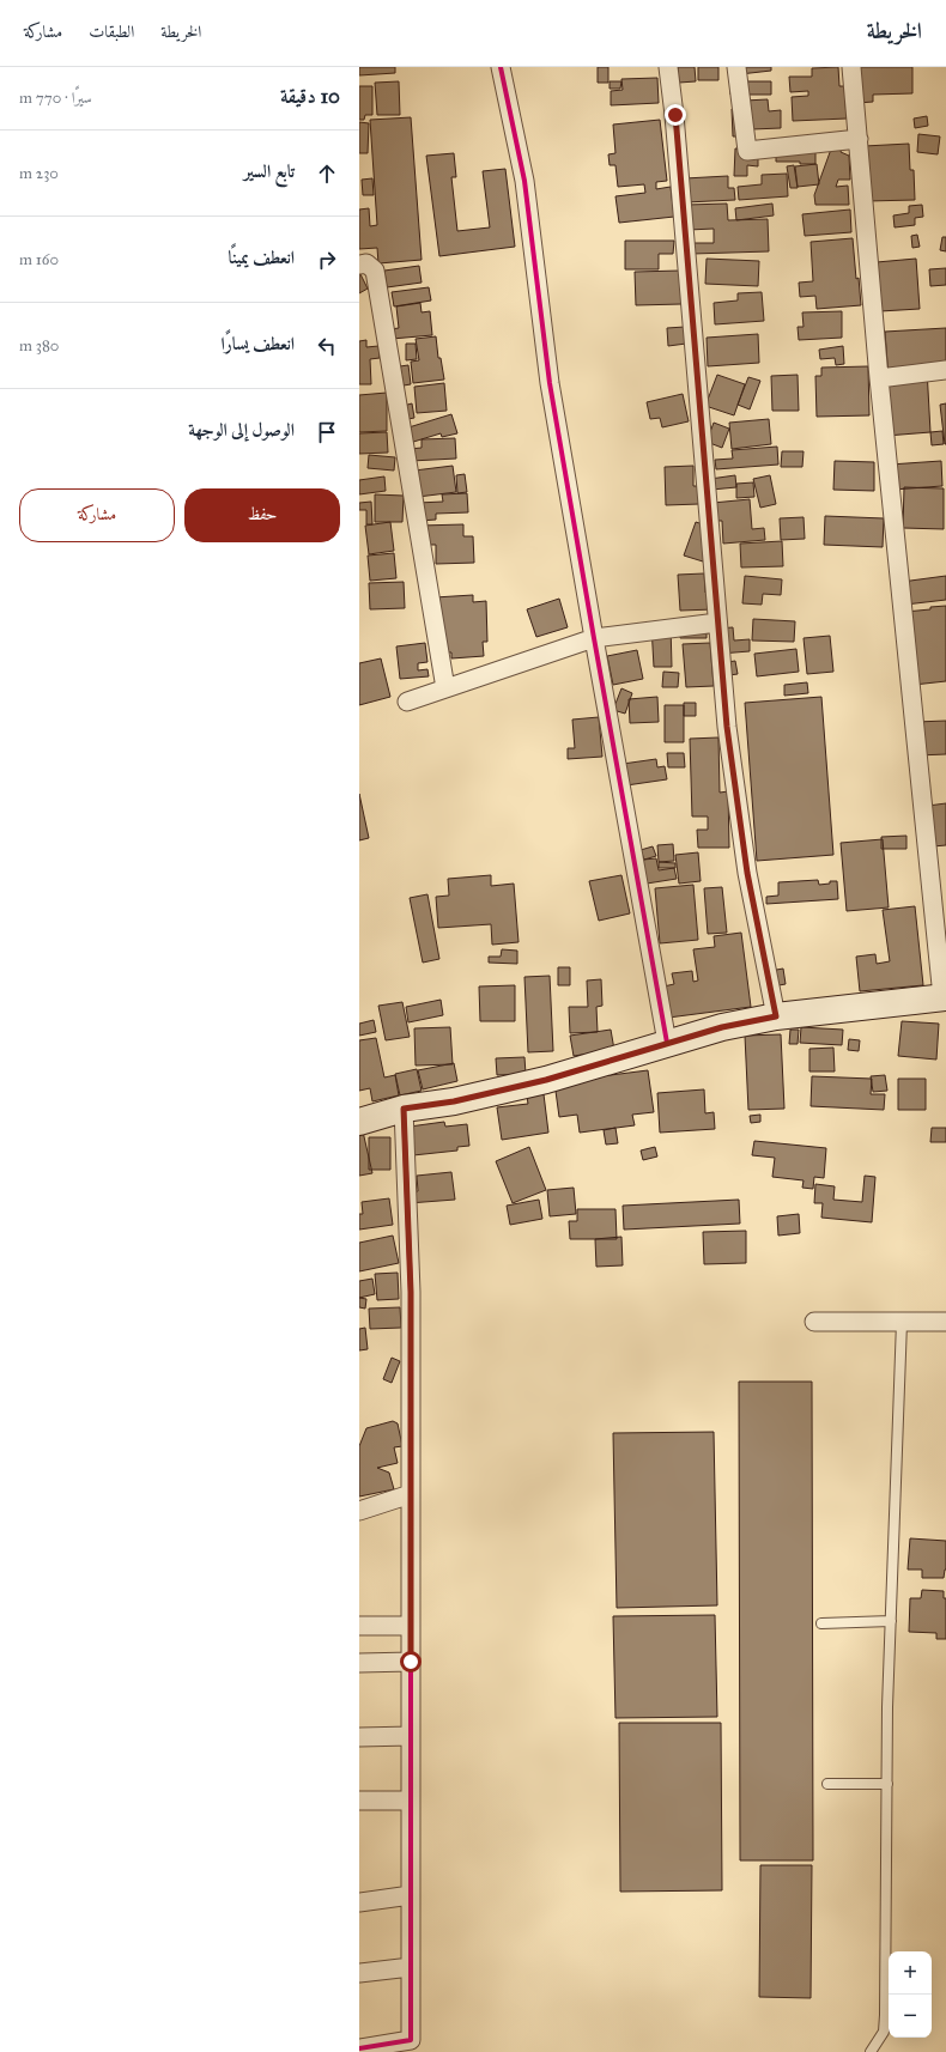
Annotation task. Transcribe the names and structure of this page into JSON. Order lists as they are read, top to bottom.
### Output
{
  "page": {
    "header": "الخريطة",
    "nav": ["الخريطة", "الطبقات", "مشاركة"],
    "heading": ["10 دقيقة", "سيرًا · 770 m"],
    "list": [
      ["تابع السير", "230 m"],
      ["انعطف يمينًا", "160 m"],
      ["انعطف يسارًا", "380 m"],
      "الوصول إلى الوجهة"
    ],
    "buttons": ["حفظ", "مشاركة"],
    "map_buttons": ["+", "−"]
  }
}
